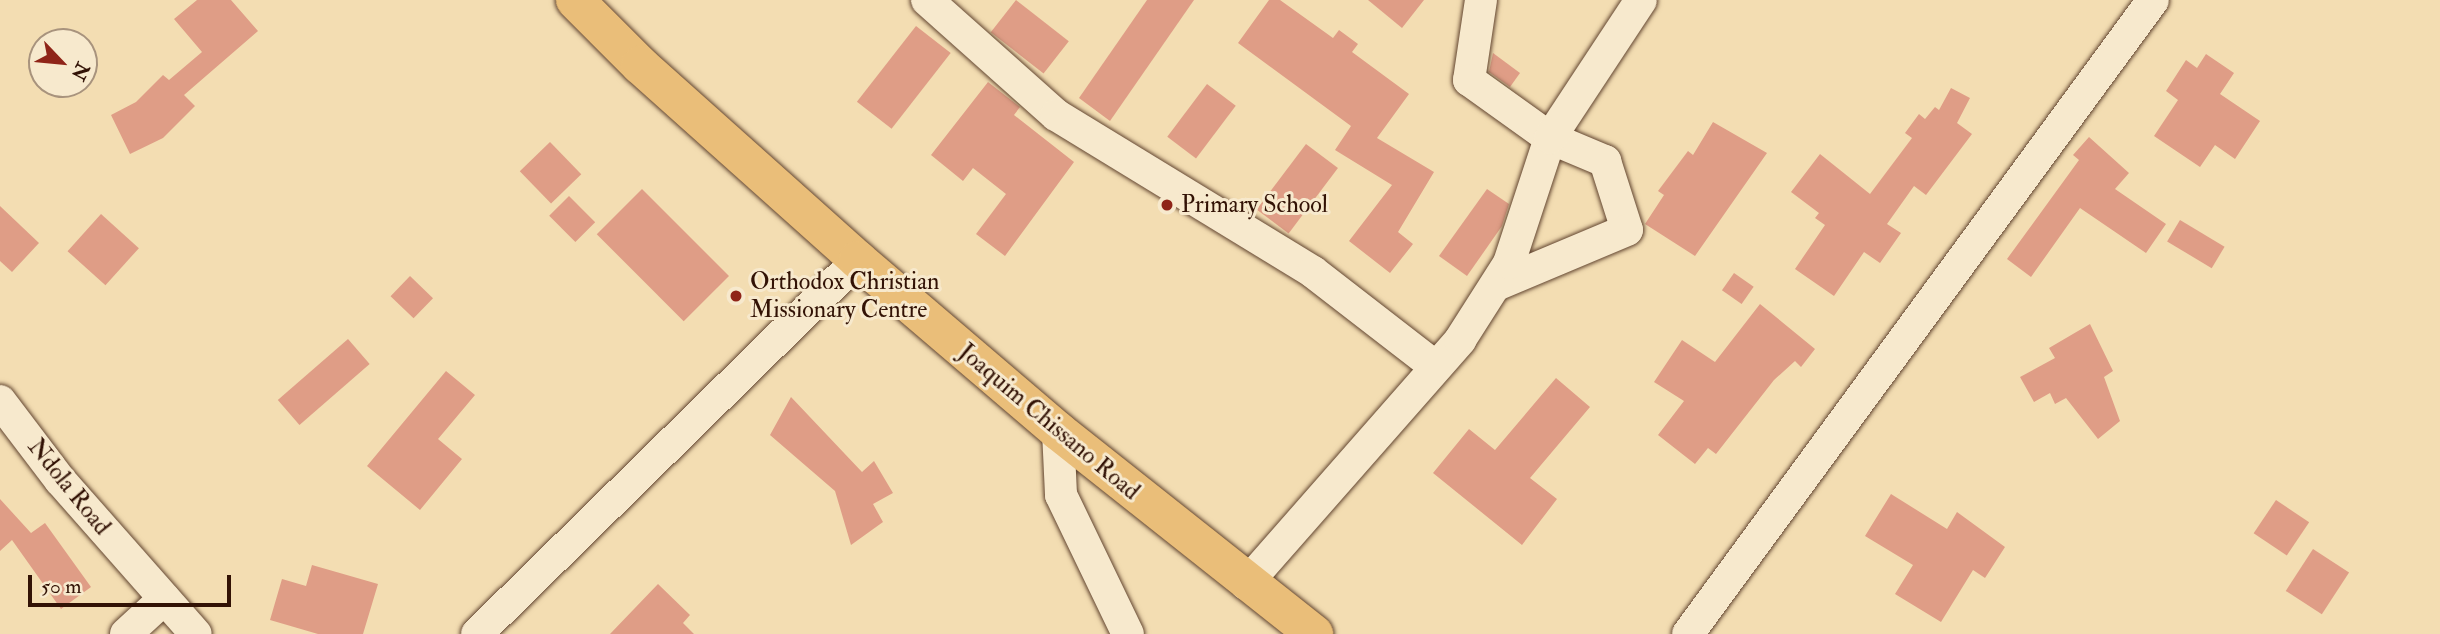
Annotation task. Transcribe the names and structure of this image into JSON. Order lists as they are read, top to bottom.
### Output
{
  "streets": {
    "highway": ["Joaquim Chissano Road"],
    "street": ["Ndola Road"]
  },
  "places": ["Primary School", "Orthodox Christian Missionary Centre"],
  "scale_bar": "50 m",
  "north": "bottom right"
}
